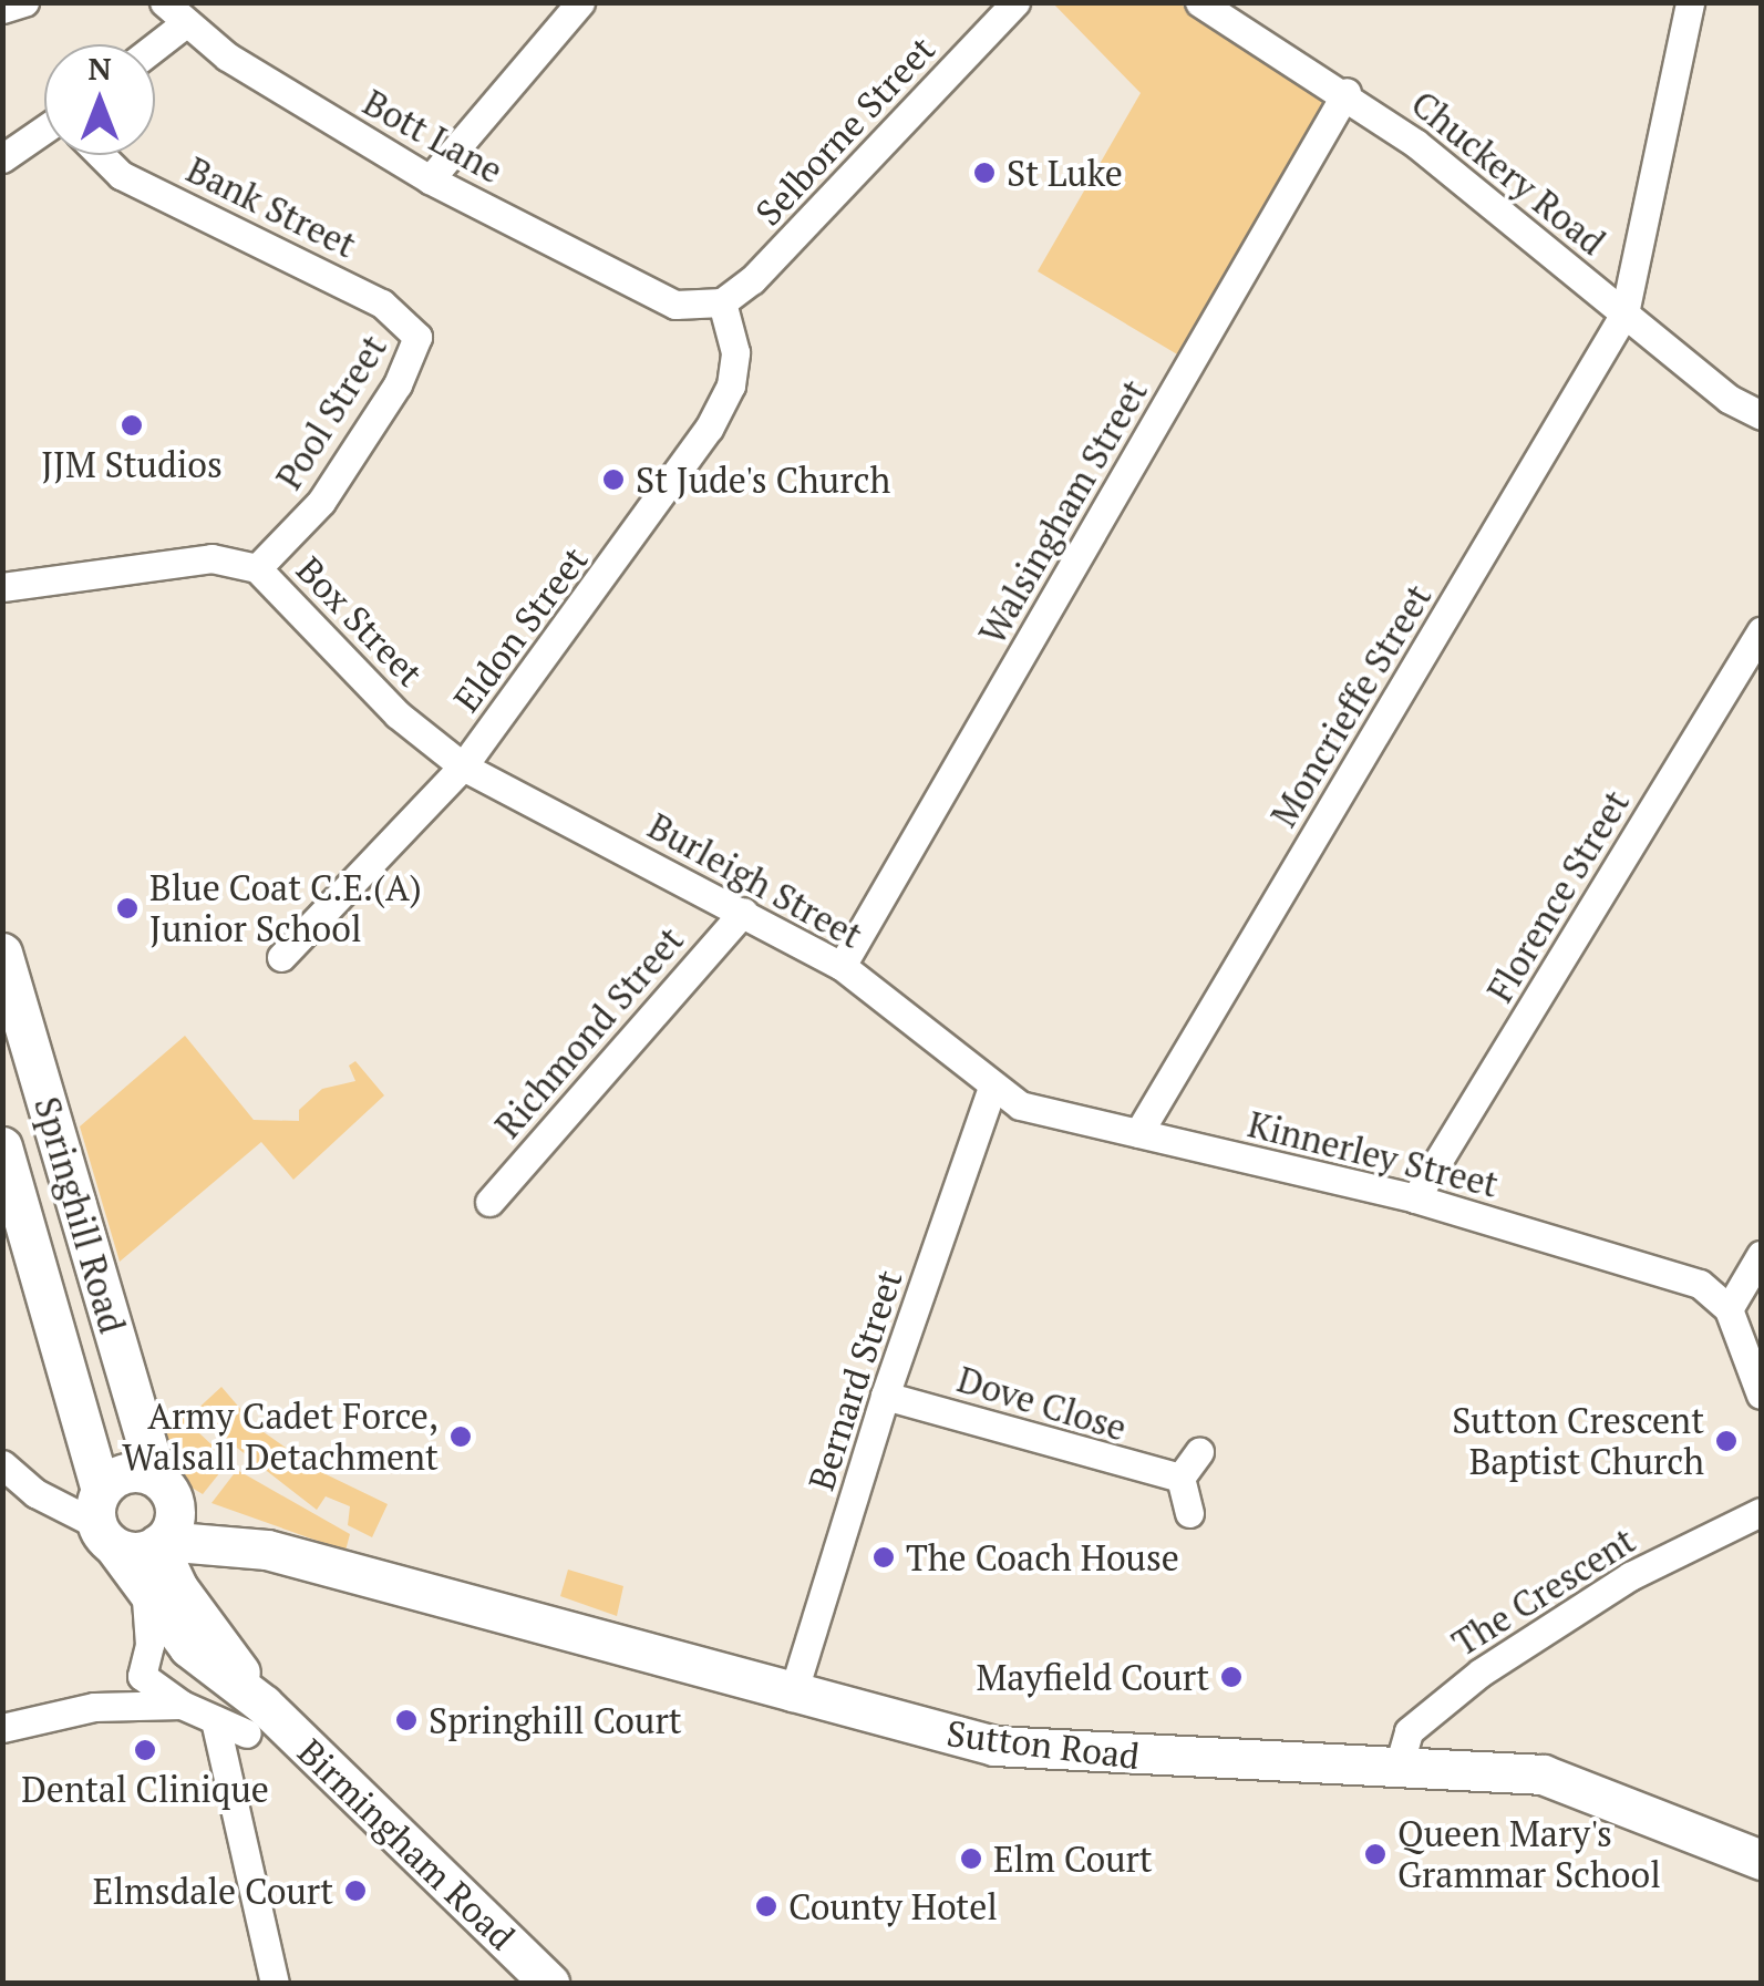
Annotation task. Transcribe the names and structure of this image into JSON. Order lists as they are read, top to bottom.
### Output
{
  "streets": {
    "street": [
      "Selborne Street",
      "Bott Lane",
      "Chuckery Road",
      "Bank Street",
      "Pool Street",
      "Walsingham Street",
      "Box Street",
      "Eldon Street",
      "Moncrieffe Street",
      "Burleigh Street",
      "Florence Street",
      "Richmond Street",
      "Kinnerley Street",
      "Springhill Road",
      "Bernard Street",
      "Dove Close",
      "The Crescent",
      "Sutton Road",
      "Birmingham Road"
    ]
  },
  "crossings": [
    ["Selborne Street", "Bott Lane"],
    ["Selborne Street", "Eldon Street"],
    ["Bott Lane", "Eldon Street"],
    ["Chuckery Road", "Walsingham Street"],
    ["Chuckery Road", "Moncrieffe Street"],
    ["Bank Street", "Pool Street"],
    ["Pool Street", "Box Street"],
    ["Walsingham Street", "Burleigh Street"],
    ["Box Street", "Eldon Street"],
    ["Box Street", "Burleigh Street"],
    ["Eldon Street", "Burleigh Street"],
    ["Moncrieffe Street", "Kinnerley Street"],
    ["Burleigh Street", "Richmond Street"],
    ["Burleigh Street", "Kinnerley Street"],
    ["Burleigh Street", "Bernard Street"],
    ["Florence Street", "Kinnerley Street"],
    ["Kinnerley Street", "Bernard Street"],
    ["Springhill Road", "Sutton Road"],
    ["Springhill Road", "Birmingham Road"],
    ["Bernard Street", "Dove Close"],
    ["Bernard Street", "Sutton Road"],
    ["The Crescent", "Sutton Road"],
    ["Sutton Road", "Birmingham Road"]
  ],
  "places": [
    "St Luke",
    "JJM Studios",
    "St Jude's Church",
    "Blue Coat C.E.(A) Junior School",
    "Army Cadet Force, Walsall Detachment",
    "Sutton Crescent Baptist Church",
    "The Coach House",
    "Mayfield Court",
    "Springhill Court",
    "Dental Clinique",
    "Queen Mary's Grammar School",
    "Elm Court",
    "Elmsdale Court",
    "County Hotel"
  ],
  "north": "top"
}
